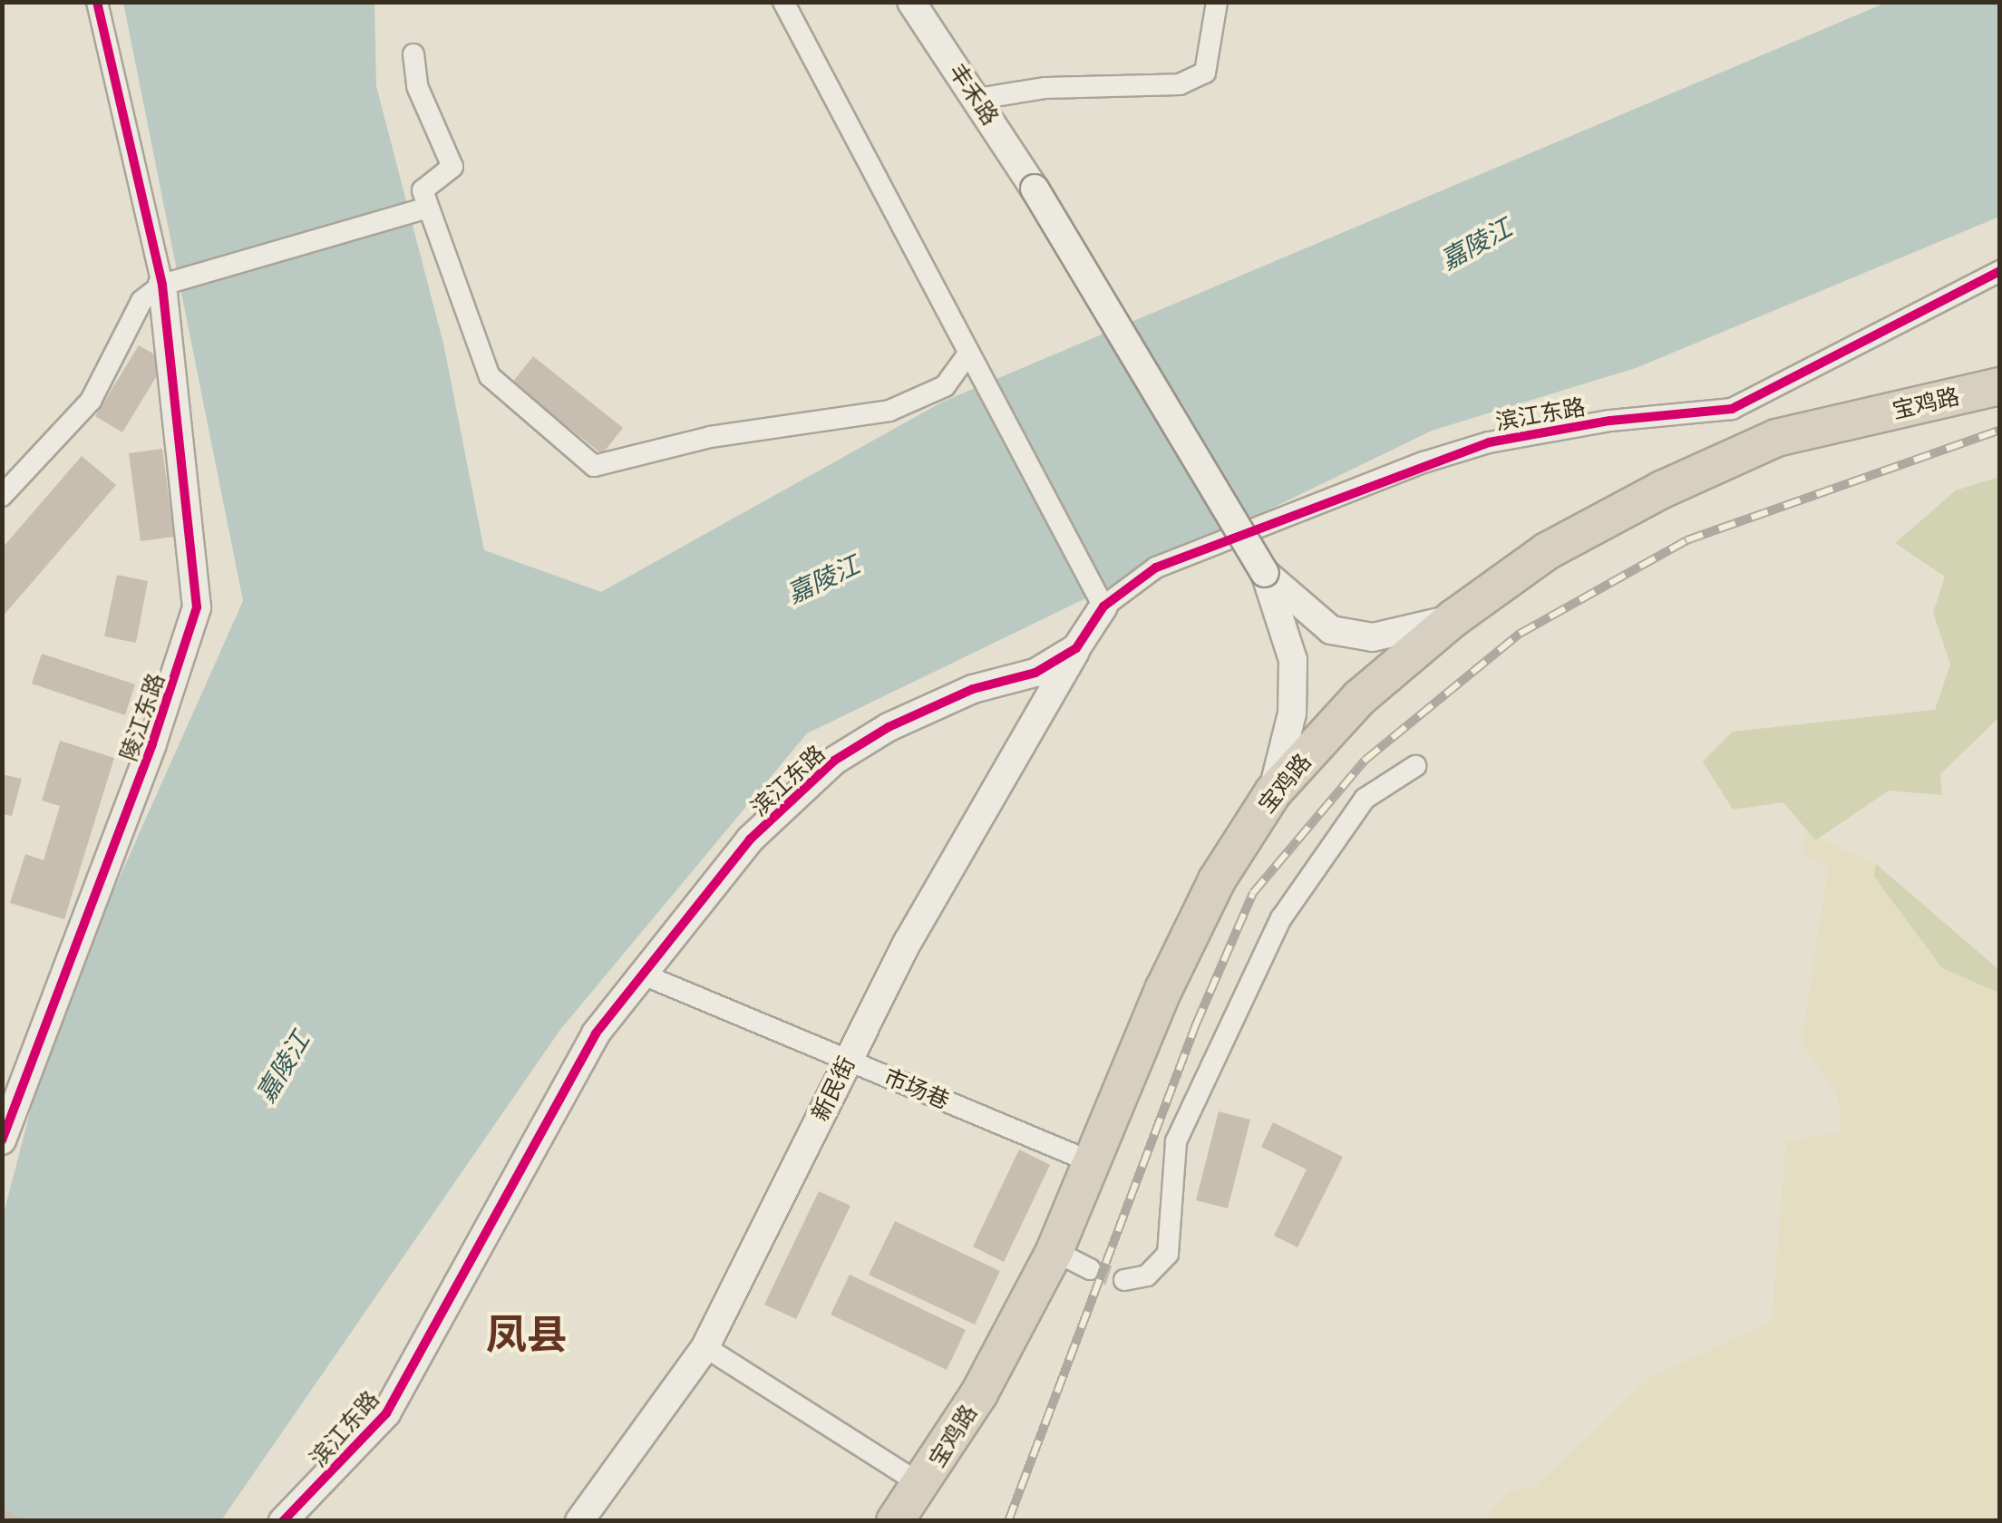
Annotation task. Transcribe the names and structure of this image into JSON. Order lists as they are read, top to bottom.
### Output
{
  "streets": {
    "highway": ["宝鸡路"],
    "street": [
      "丰禾路",
      "滨江东路",
      "陵江东路",
      "新民街",
      "市场巷"
    ]
  },
  "crossings": [
    ["宝鸡路", "市场巷"],
    ["滨江东路", "新民街"],
    ["滨江东路", "市场巷"],
    ["新民街", "市场巷"]
  ],
  "districts": ["凤县"],
  "water": ["嘉陵江"]
}
